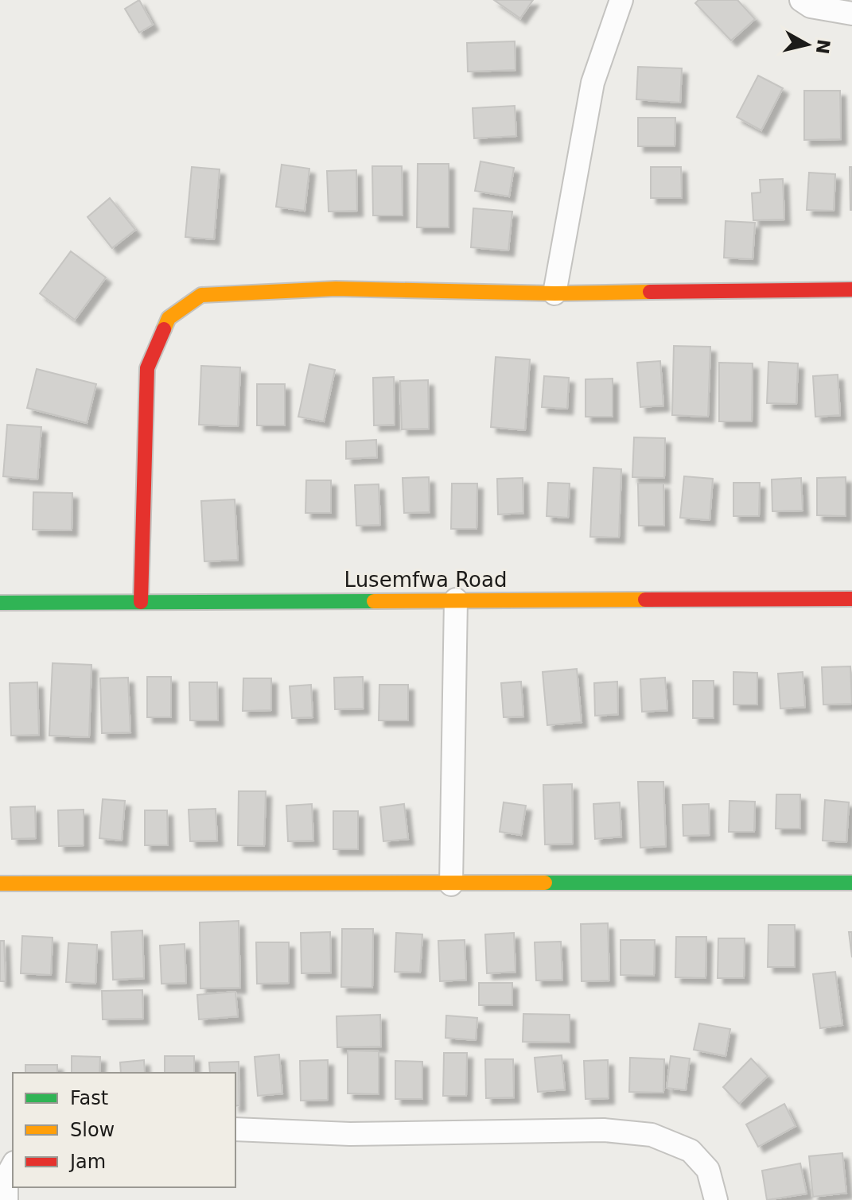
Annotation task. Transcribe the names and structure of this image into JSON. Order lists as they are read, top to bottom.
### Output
{
  "streets": {
    "street": ["Lusemfwa Road"]
  },
  "legend": ["Fast", "Slow", "Jam"],
  "north": "right"
}
